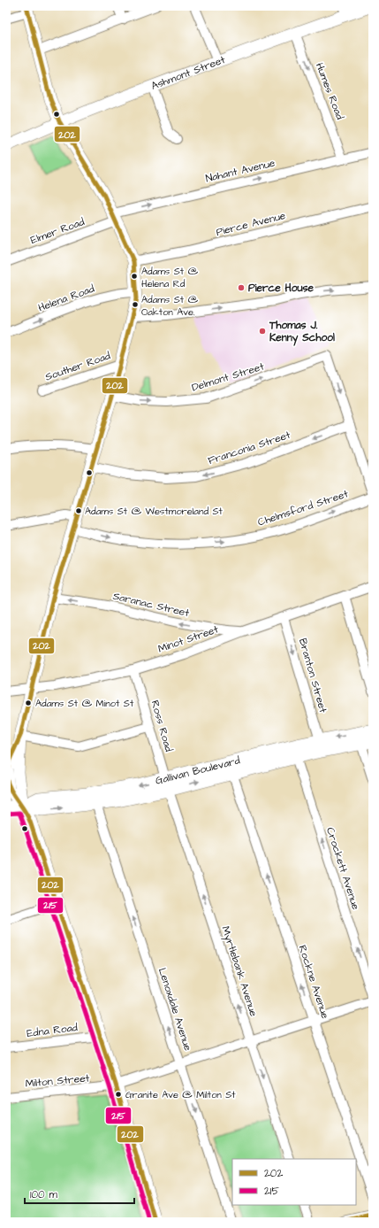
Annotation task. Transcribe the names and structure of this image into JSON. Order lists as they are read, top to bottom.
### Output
{
  "streets": {
    "highway": ["Gallivan Boulevard"],
    "main road": ["Ashmont Street"],
    "street": [
      "Humes Road",
      "Nahant Avenue",
      "Pierce Avenue",
      "Elmer Road",
      "Helena Road",
      "Souther Road",
      "Delmont Street",
      "Franconia Street",
      "Chelmsford Street",
      "Saranac Street",
      "Minot Street",
      "Branton Street",
      "Ross Road",
      "Crockett Avenue",
      "Myrtlebank Avenue",
      "Rockne Avenue",
      "Lenoxdale Avenue",
      "Edna Road",
      "Milton Street"
    ]
  },
  "crossings": [
    ["Ashmont Street", "Humes Road"],
    ["Humes Road", "Nahant Avenue"],
    ["Nahant Avenue", "Elmer Road"],
    ["Delmont Street", "Franconia Street"],
    ["Saranac Street", "Minot Street"],
    ["Minot Street", "Branton Street"],
    ["Minot Street", "Ross Road"],
    ["Branton Street", "Gallivan Boulevard"],
    ["Ross Road", "Gallivan Boulevard"],
    ["Ross Road", "Myrtlebank Avenue"],
    ["Gallivan Boulevard", "Crockett Avenue"],
    ["Gallivan Boulevard", "Myrtlebank Avenue"],
    ["Gallivan Boulevard", "Rockne Avenue"],
    ["Gallivan Boulevard", "Lenoxdale Avenue"],
    ["Myrtlebank Avenue", "Milton Street"],
    ["Rockne Avenue", "Milton Street"],
    ["Lenoxdale Avenue", "Milton Street"]
  ],
  "one_way": [
    "Humes Road",
    "Nahant Avenue",
    "Helena Road",
    "Franconia Street",
    "Chelmsford Street",
    "Saranac Street",
    "Crockett Avenue",
    "Rockne Avenue"
  ],
  "places": [
    "Adams St @ Helena Rd",
    "Pierce House",
    "Adams St @ Oakton Ave.",
    "Thomas J. Kenny School",
    "Adams St @ Westmoreland St",
    "Adams St @ Minot St",
    "Granite Ave @ Milton St"
  ],
  "lines": ["transit line 202", "transit line 215"],
  "legend": ["202", "215"],
  "scale_bar": "100 m"
}
